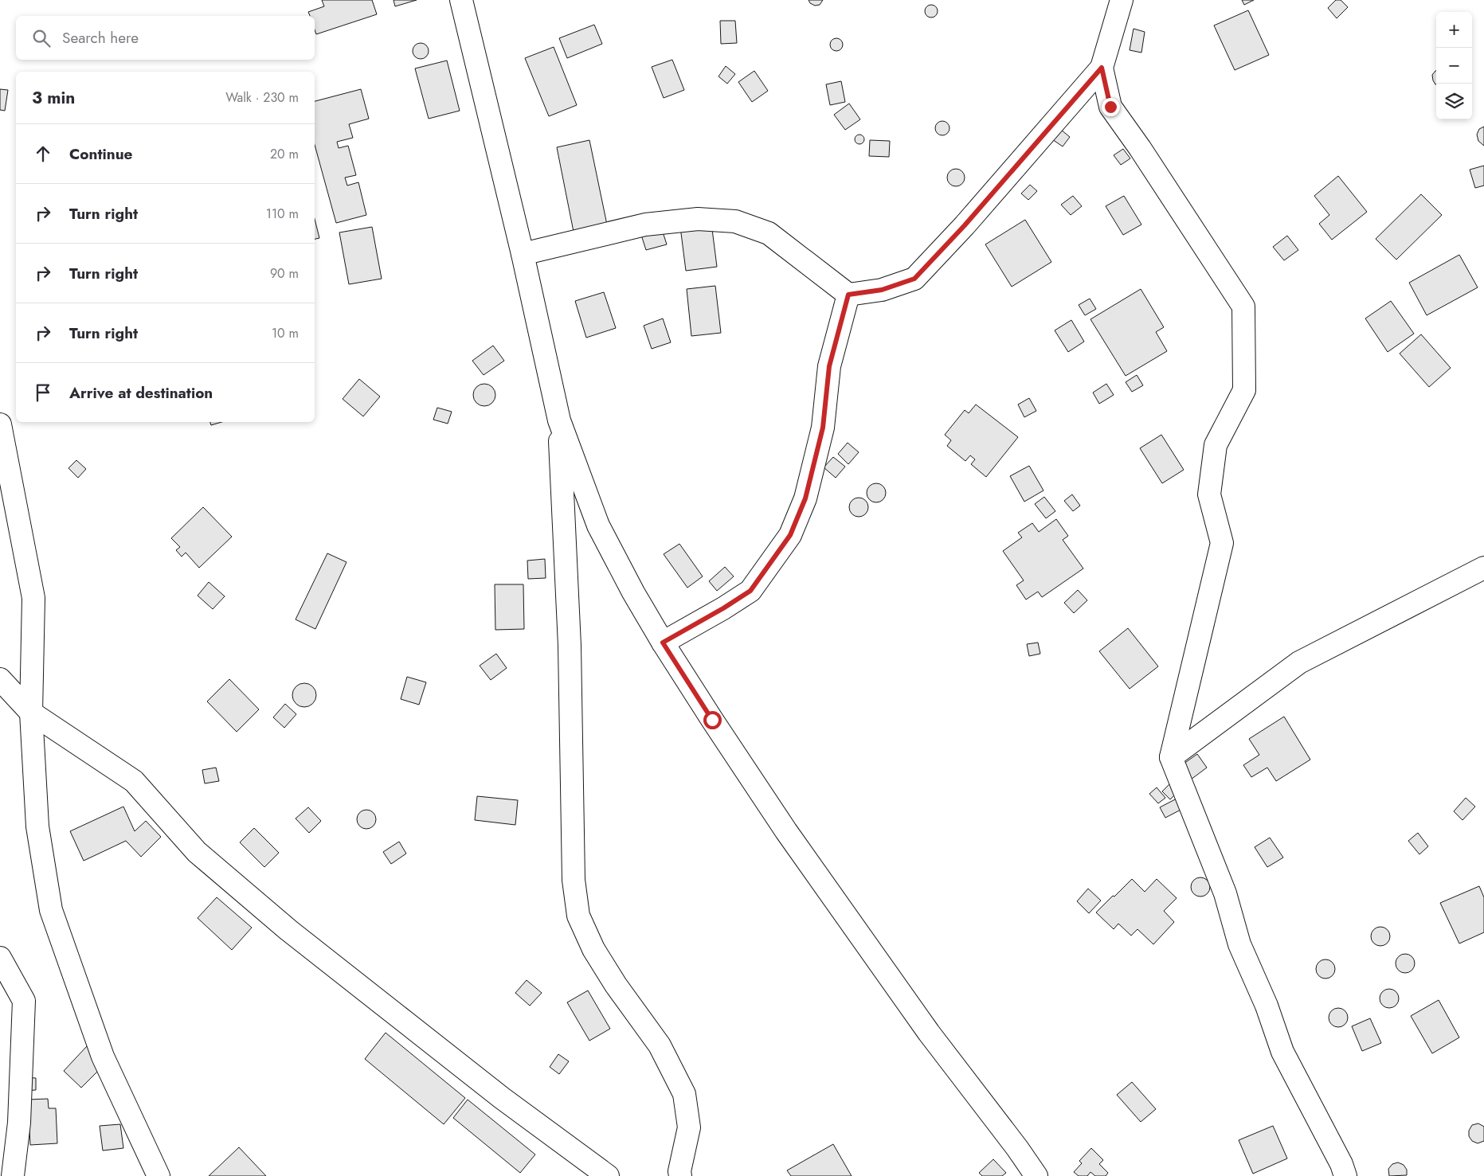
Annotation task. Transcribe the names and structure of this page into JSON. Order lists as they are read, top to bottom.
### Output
{
  "page": {
    "map_buttons": ["+", "−"],
    "search": "Search here",
    "heading": ["3 min", "Walk · 230 m"],
    "list": [
      ["Continue", "20 m"],
      ["Turn right", "110 m"],
      ["Turn right", "90 m"],
      ["Turn right", "10 m"],
      "Arrive at destination"
    ]
  }
}
